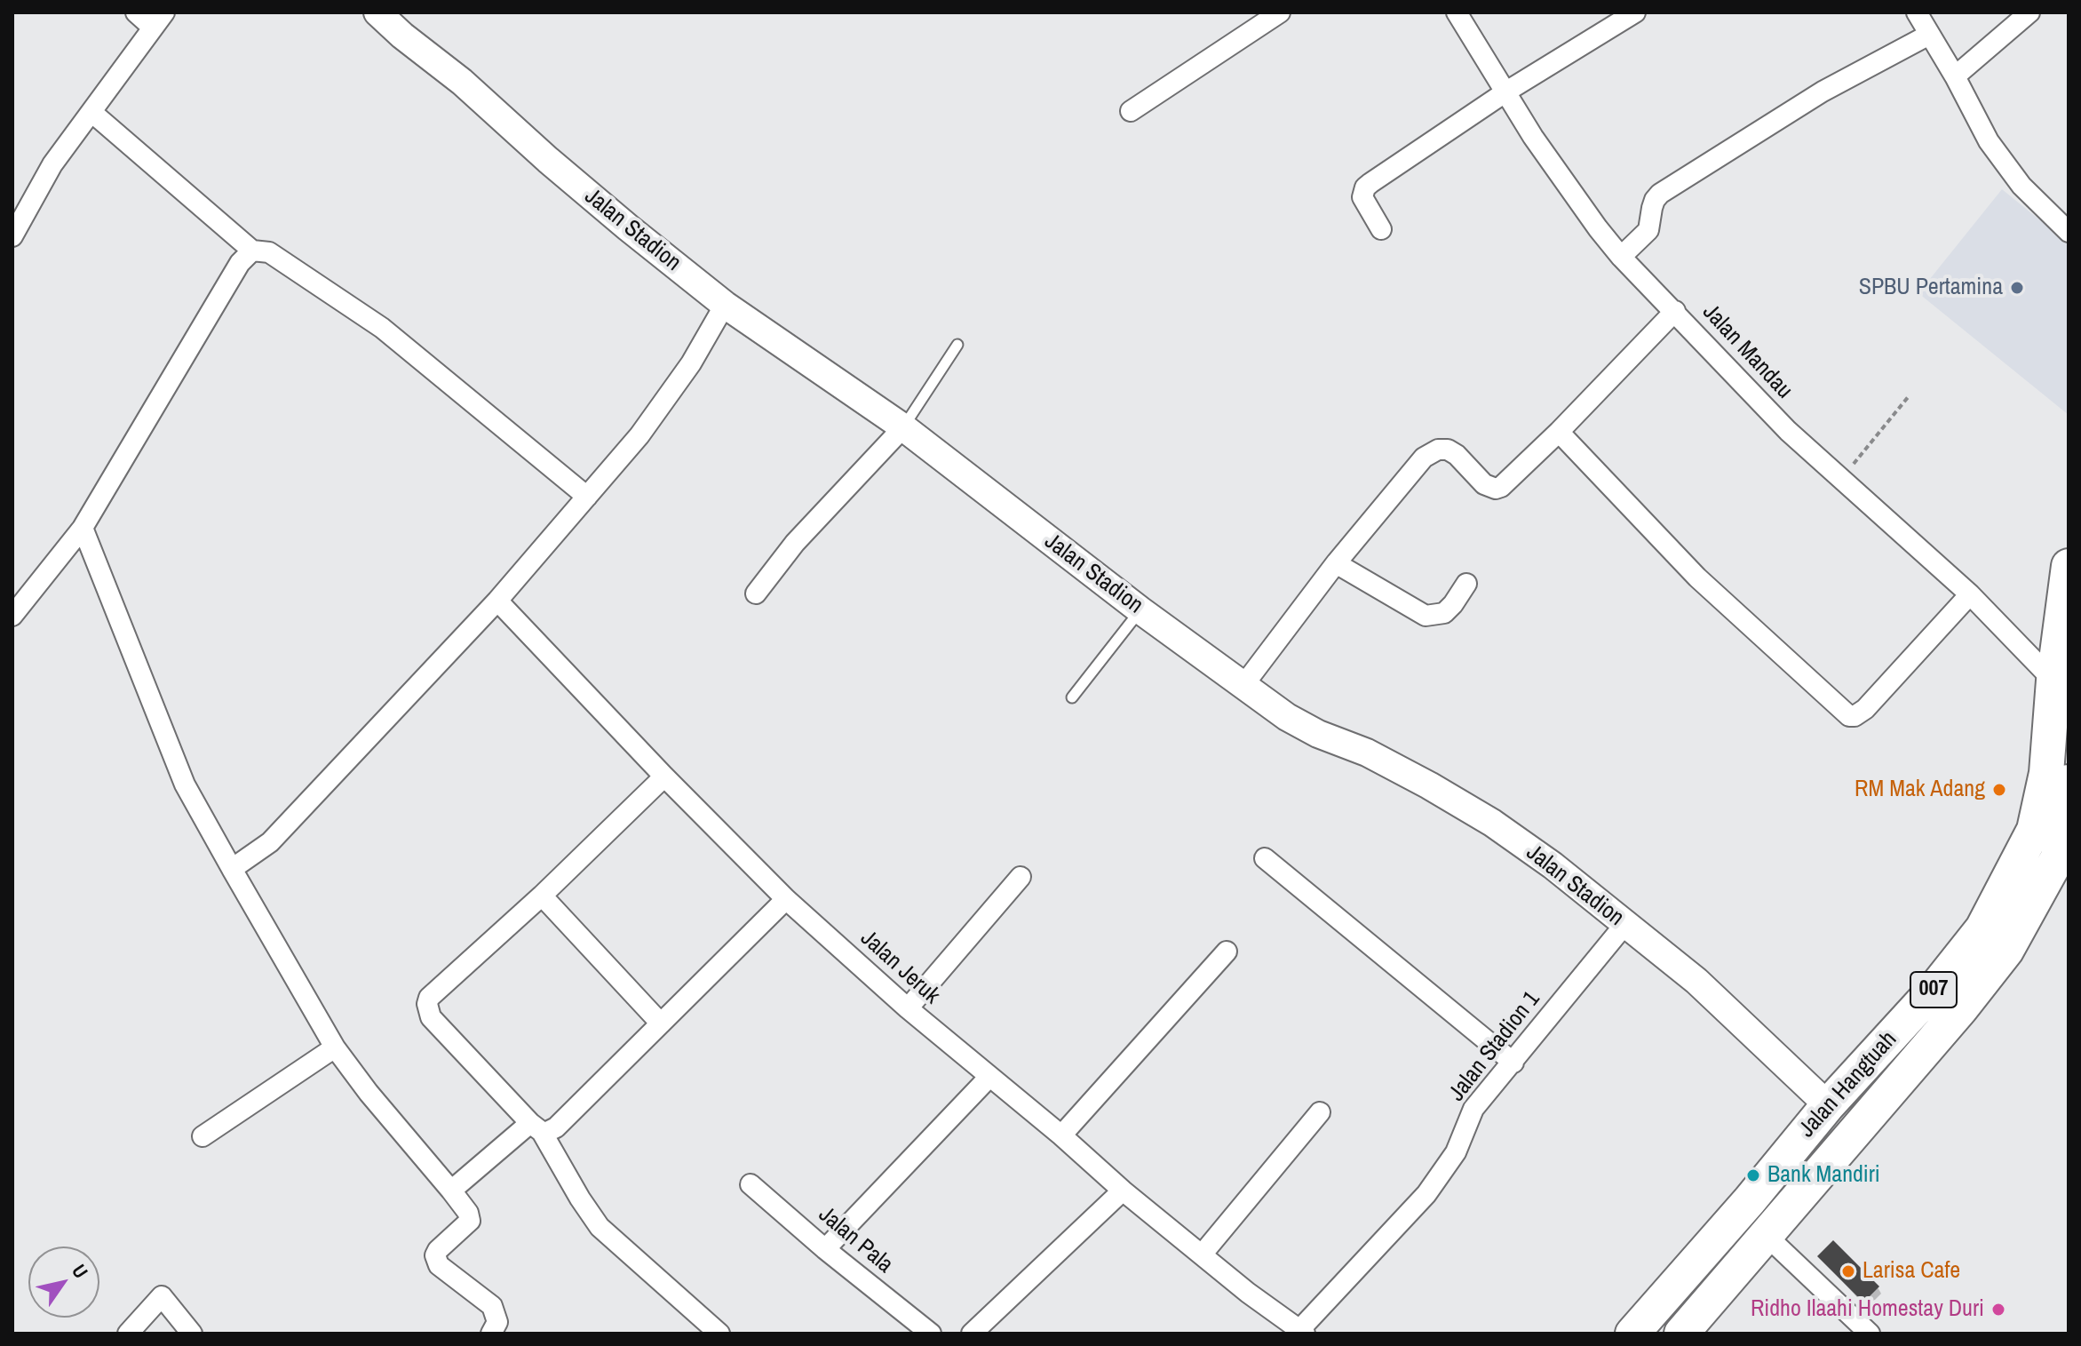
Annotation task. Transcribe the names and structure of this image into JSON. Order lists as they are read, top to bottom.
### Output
{
  "streets": {
    "highway": ["007", "Jalan Hangtuah"],
    "street": [
      "Jalan Stadion",
      "Jalan Mandau",
      "Jalan Jeruk",
      "Jalan Stadion 1",
      "Jalan Pala"
    ]
  },
  "crossings": [
    ["Jalan Stadion", "Jalan Stadion 1"],
    ["Jalan Stadion", "Jalan Hangtuah"],
    ["Jalan Mandau", "Jalan Hangtuah"],
    ["Jalan Jeruk", "Jalan Stadion 1"]
  ],
  "places": [
    "SPBU Pertamina",
    "RM Mak Adang",
    "Bank Mandiri",
    "Larisa Cafe",
    "Ridho Ilaahi Homestay Duri"
  ],
  "north": "top right"
}
